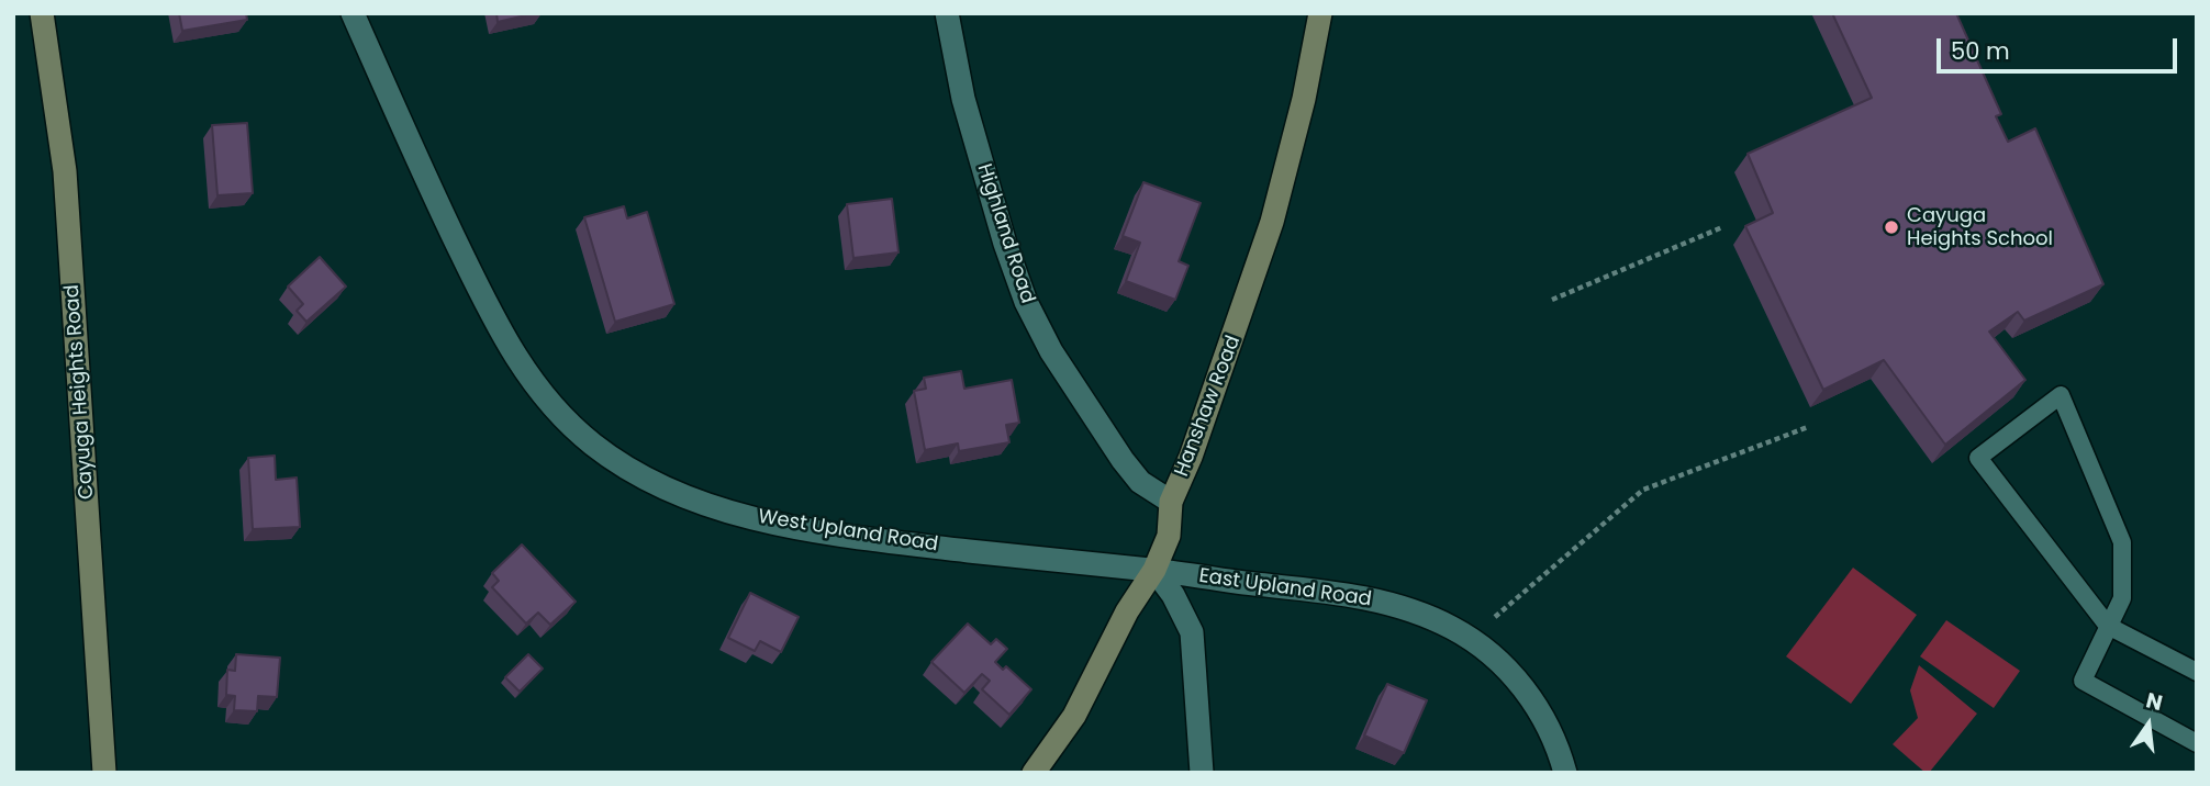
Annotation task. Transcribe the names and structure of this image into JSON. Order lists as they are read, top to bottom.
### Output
{
  "streets": {
    "street": [
      "Highland Road",
      "Cayuga Heights Road",
      "Hanshaw Road",
      "West Upland Road",
      "East Upland Road"
    ]
  },
  "crossings": [
    ["Highland Road", "Hanshaw Road"],
    ["Hanshaw Road", "West Upland Road"],
    ["Hanshaw Road", "East Upland Road"],
    ["West Upland Road", "East Upland Road"]
  ],
  "places": ["Cayuga Heights School"],
  "scale_bar": "50 m",
  "north": "top"
}
